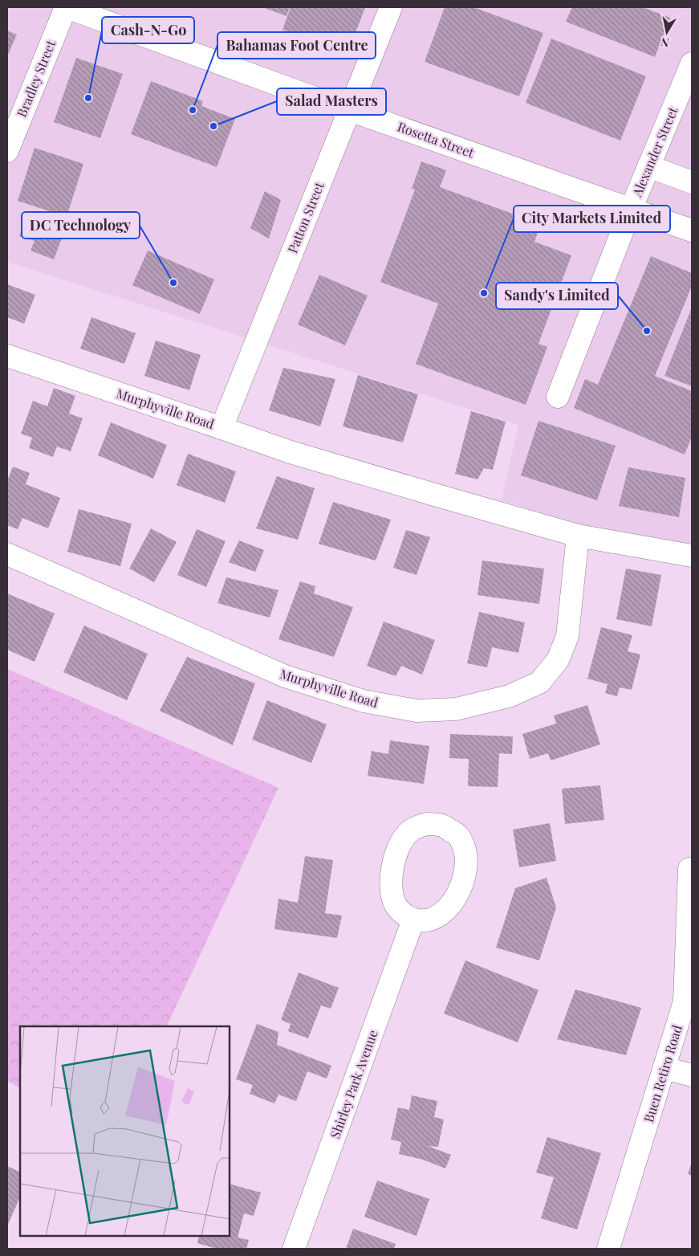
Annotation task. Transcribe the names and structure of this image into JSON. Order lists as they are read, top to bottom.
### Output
{
  "streets": {
    "street": [
      "Bradley Street",
      "Rosetta Street",
      "Alexander Street",
      "Patton Street",
      "Murphyville Road",
      "Buen Retiro Road",
      "Shirley Park Avenue"
    ]
  },
  "crossings": [
    ["Bradley Street", "Rosetta Street"],
    ["Rosetta Street", "Alexander Street"],
    ["Rosetta Street", "Patton Street"],
    ["Patton Street", "Murphyville Road"]
  ],
  "places": [
    "Cash-N-Go",
    "Bahamas Foot Centre",
    "Salad Masters",
    "DC Technology",
    "City Markets Limited",
    "Sandy's Limited"
  ],
  "north": "bottom"
}
